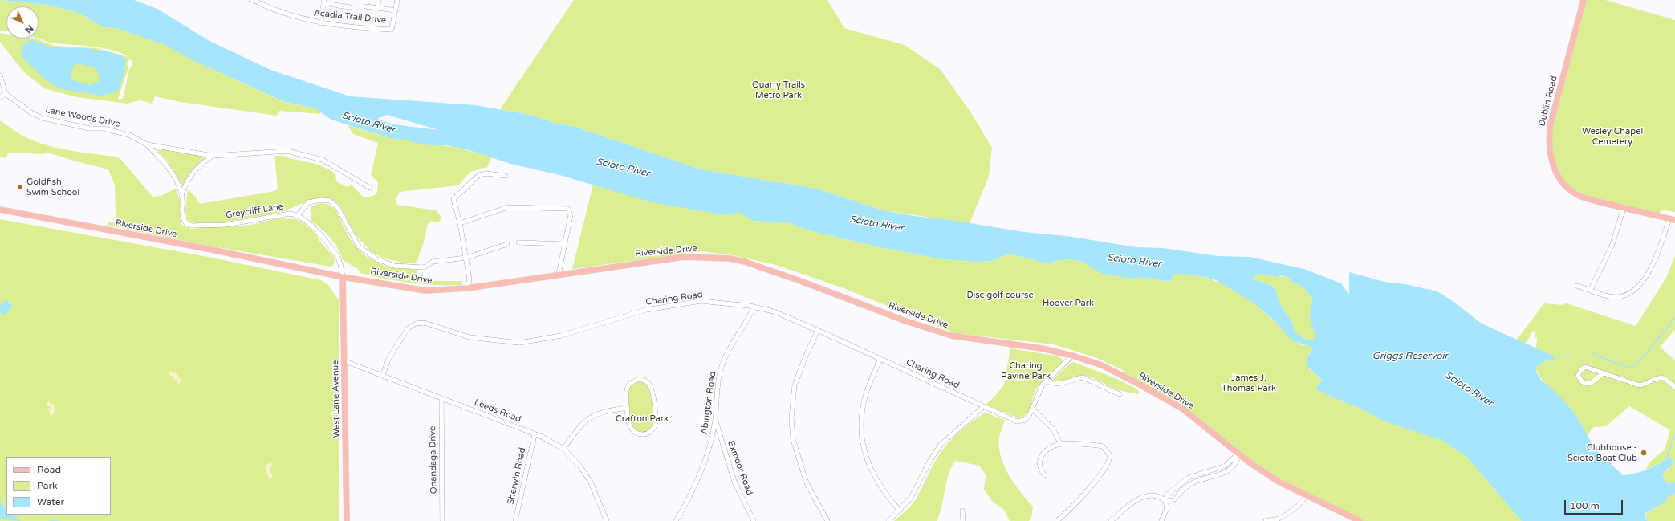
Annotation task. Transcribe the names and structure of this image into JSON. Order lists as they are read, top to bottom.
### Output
{
  "streets": {
    "main road": ["Dublin Road", "Riverside Drive", "West Lane Avenue"],
    "street": [
      "Acadia Trail Drive",
      "Lane Woods Drive",
      "Greycliff Lane",
      "Charing Road",
      "Abington Road",
      "Leeds Road",
      "Onandaga Drive",
      "Exmoor Road",
      "Sherwin Road"
    ]
  },
  "crossings": [
    ["Lane Woods Drive", "Greycliff Lane"],
    ["Riverside Drive", "West Lane Avenue"],
    ["Charing Road", "Abington Road"],
    ["Charing Road", "Leeds Road"],
    ["West Lane Avenue", "Leeds Road"],
    ["Abington Road", "Exmoor Road"],
    ["Leeds Road", "Onandaga Drive"],
    ["Leeds Road", "Sherwin Road"]
  ],
  "water": ["Scioto River", "Griggs Reservoir"],
  "parks": [
    "Quarry Trails Metro Park",
    "Wesley Chapel Cemetery",
    "Disc golf course",
    "Hoover Park",
    "Charing Ravine Park",
    "James J. Thomas Park",
    "Crafton Park"
  ],
  "places": ["Goldfish Swim School", "Clubhouse - Scioto Boat Club"],
  "legend": ["Road", "Park", "Water"],
  "scale_bar": "100 m",
  "north": "bottom right"
}
